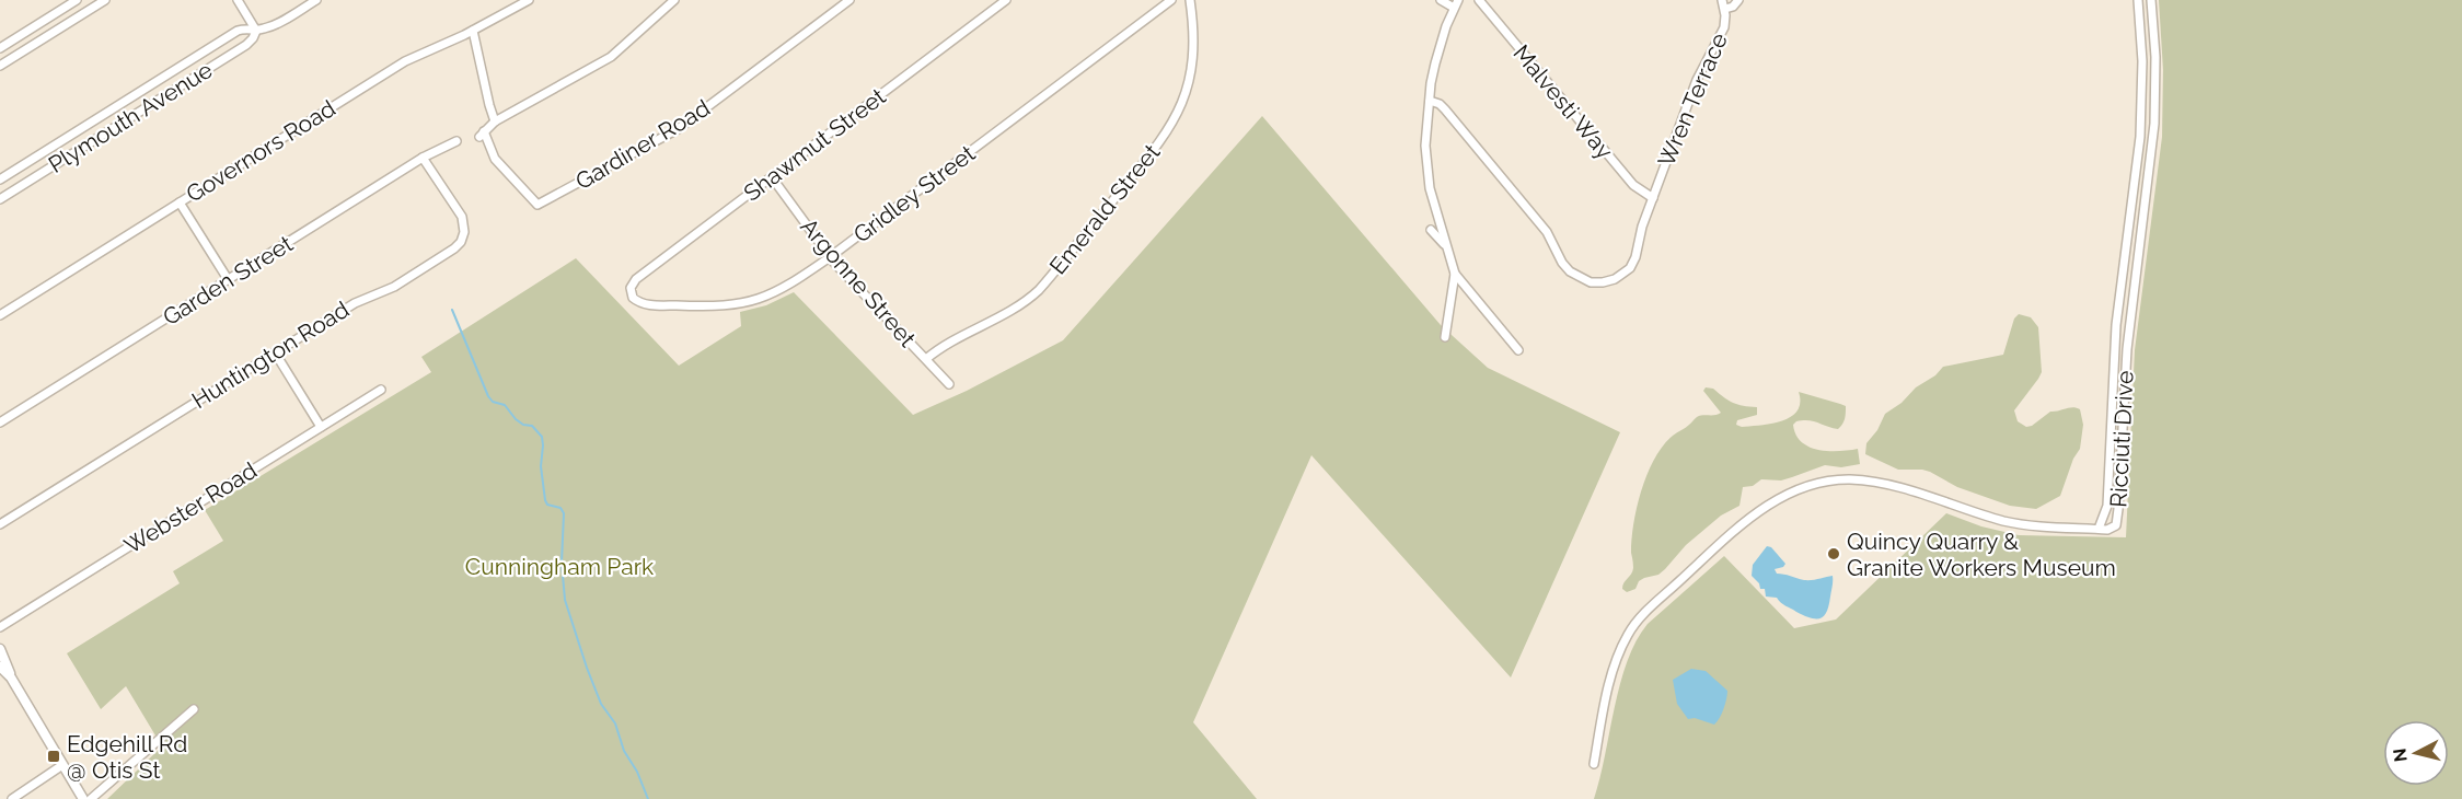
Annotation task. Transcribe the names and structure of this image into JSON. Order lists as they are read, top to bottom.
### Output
{
  "streets": {
    "street": [
      "Wren Terrace",
      "Malvesti Way",
      "Plymouth Avenue",
      "Gardiner Road",
      "Shawmut Street",
      "Governors Road",
      "Gridley Street",
      "Emerald Street",
      "Garden Street",
      "Argonne Street",
      "Huntington Road",
      "Ricciuti Drive",
      "Webster Road"
    ]
  },
  "crossings": [
    ["Wren Terrace", "Malvesti Way"],
    ["Shawmut Street", "Gridley Street"],
    ["Shawmut Street", "Argonne Street"],
    ["Gridley Street", "Argonne Street"],
    ["Emerald Street", "Argonne Street"],
    ["Garden Street", "Huntington Road"]
  ],
  "parks": ["Cunningham Park"],
  "places": {
    "other": ["Quincy Quarry & Granite Workers Museum"],
    "transit": ["Edgehill Rd @ Otis St"]
  },
  "north": "left"
}
